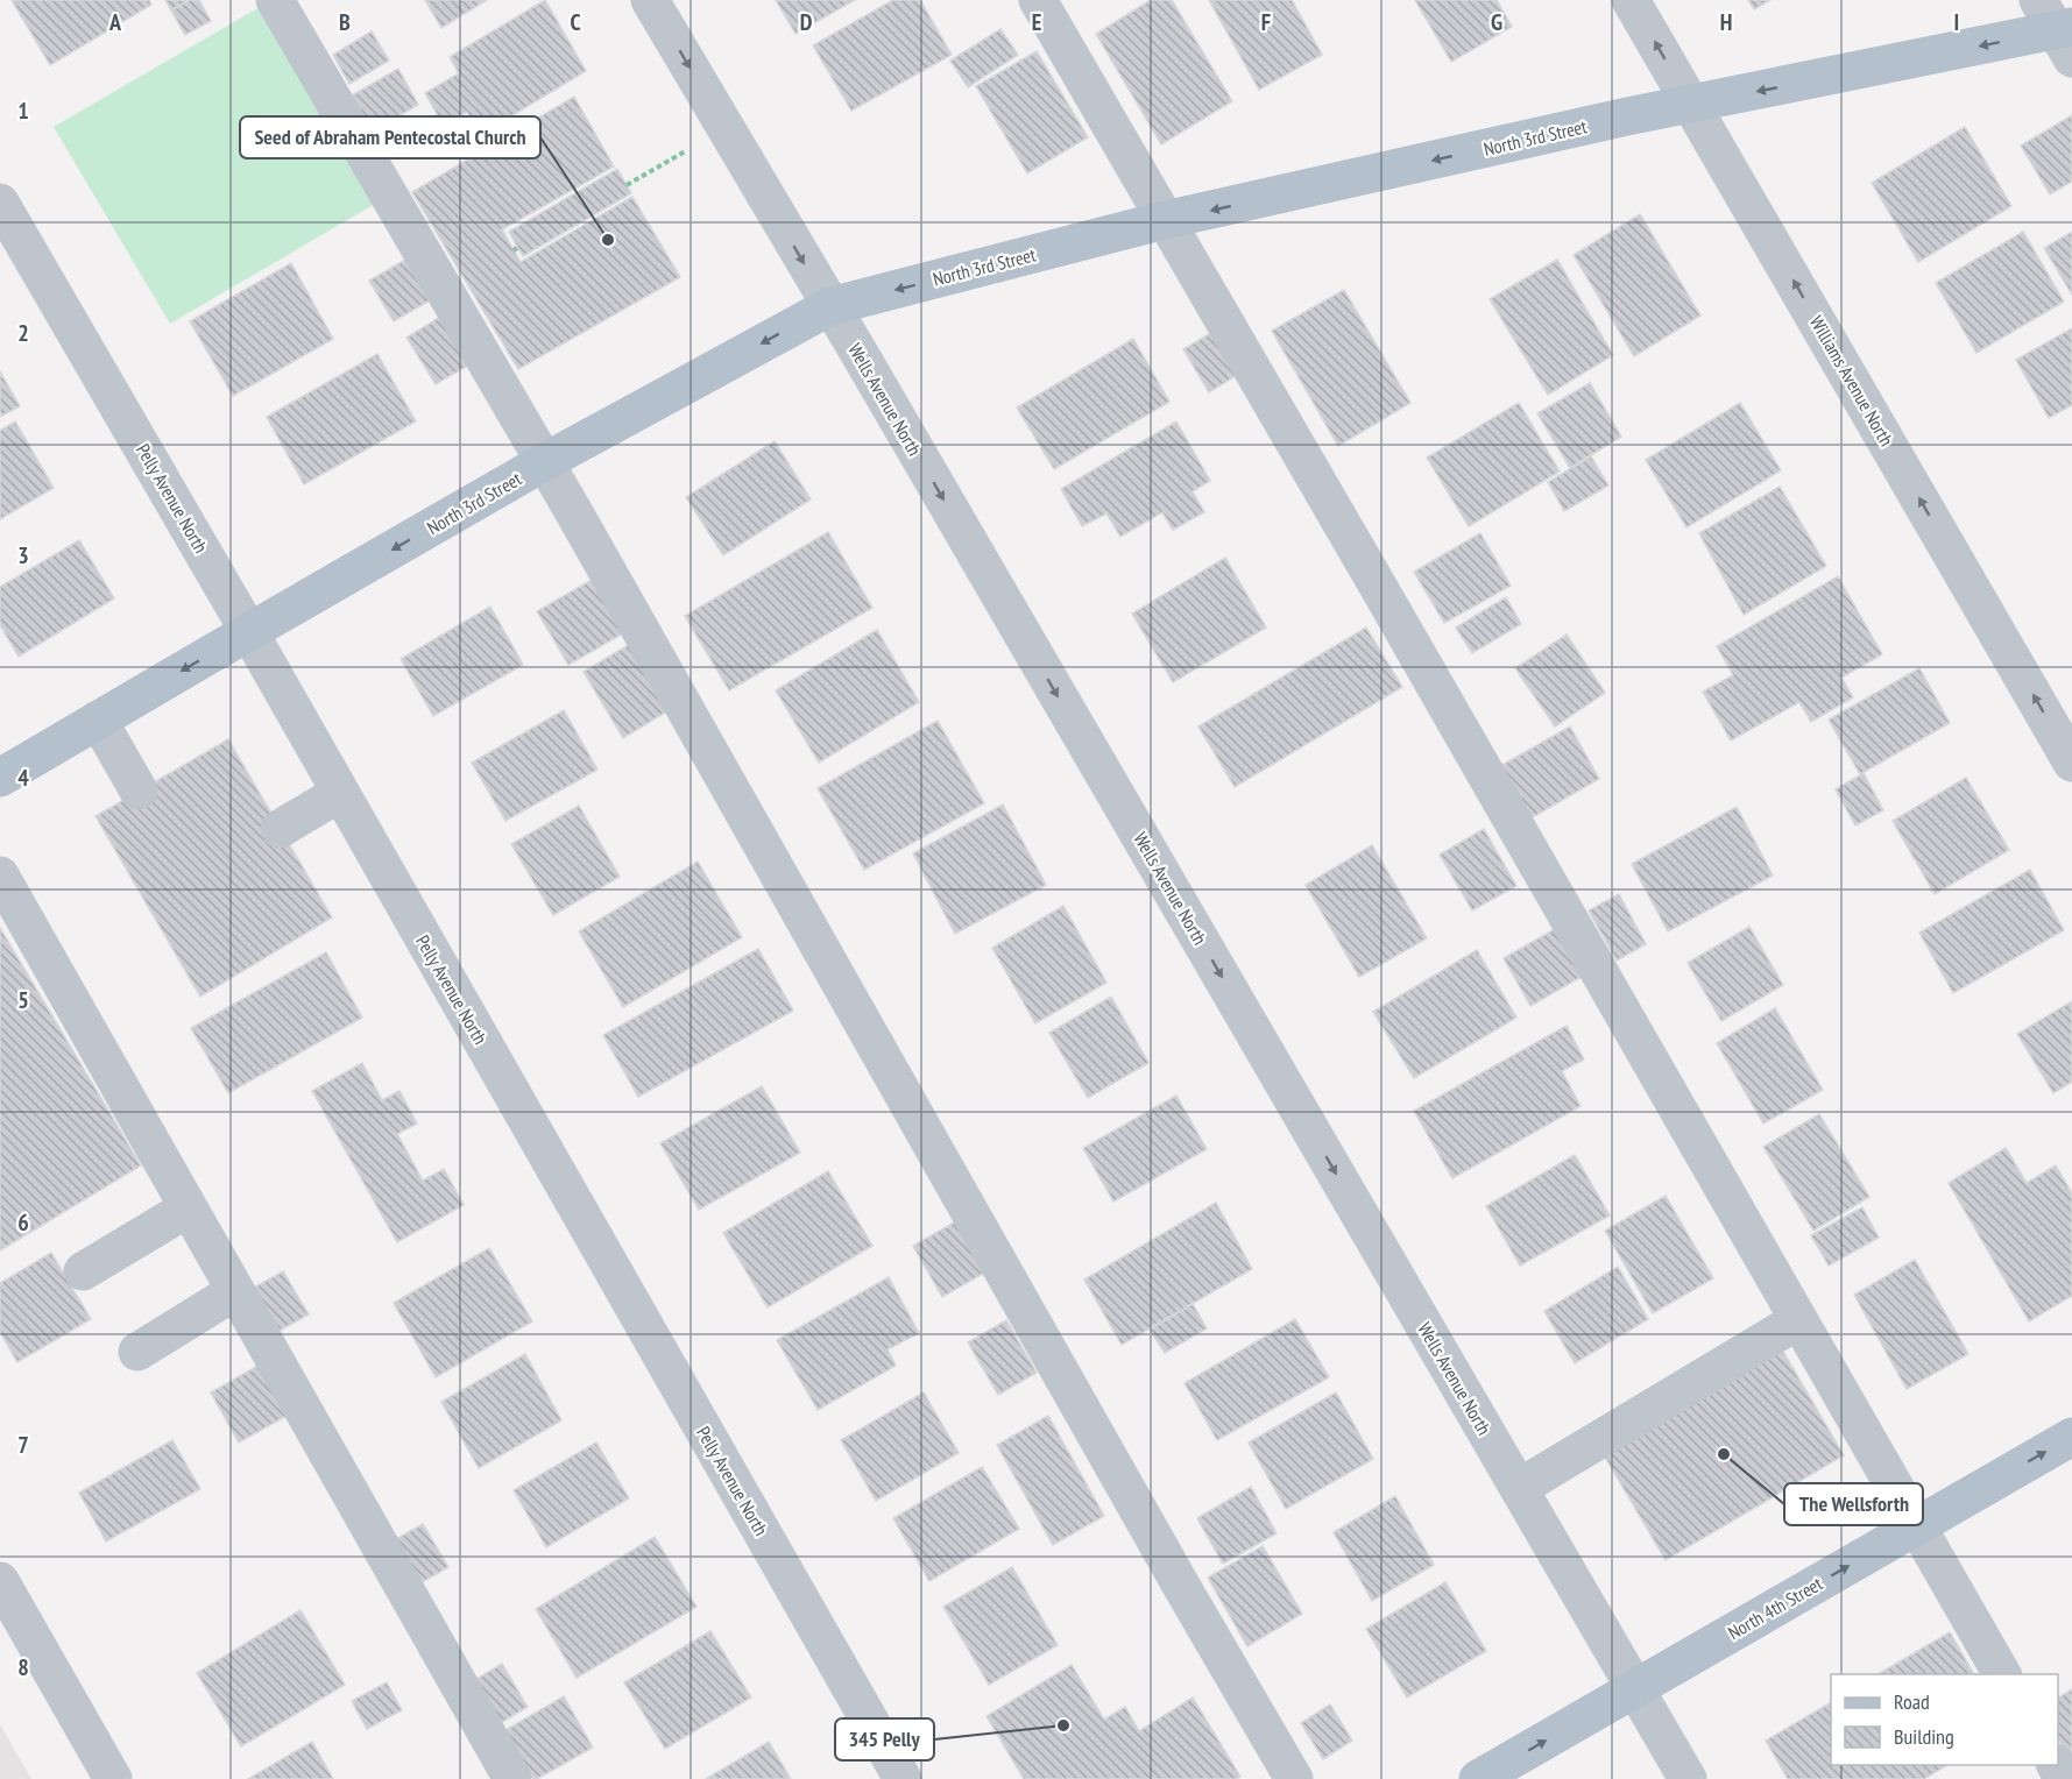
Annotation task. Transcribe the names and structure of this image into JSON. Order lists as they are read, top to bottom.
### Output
{
  "streets": {
    "main road": ["North 3rd Street", "North 4th Street"],
    "street": ["Williams Avenue North", "Wells Avenue North", "Pelly Avenue North"]
  },
  "crossings": [
    ["North 3rd Street", "Williams Avenue North"],
    ["North 3rd Street", "Wells Avenue North"],
    ["North 3rd Street", "Pelly Avenue North"],
    ["Wells Avenue North", "North 4th Street"]
  ],
  "one_way": ["North 3rd Street", "Williams Avenue North", "North 4th Street"],
  "places": ["Seed of Abraham Pentecostal Church", "The Wellsforth", "345 Pelly"],
  "legend": ["Road", "Building"],
  "grid": {
    "columns": [
      "A",
      "B",
      "C",
      "D",
      "E",
      "F",
      "G",
      "H",
      "I"
    ],
    "rows": [
      "1",
      "2",
      "3",
      "4",
      "5",
      "6",
      "7",
      "8"
    ]
  }
}
